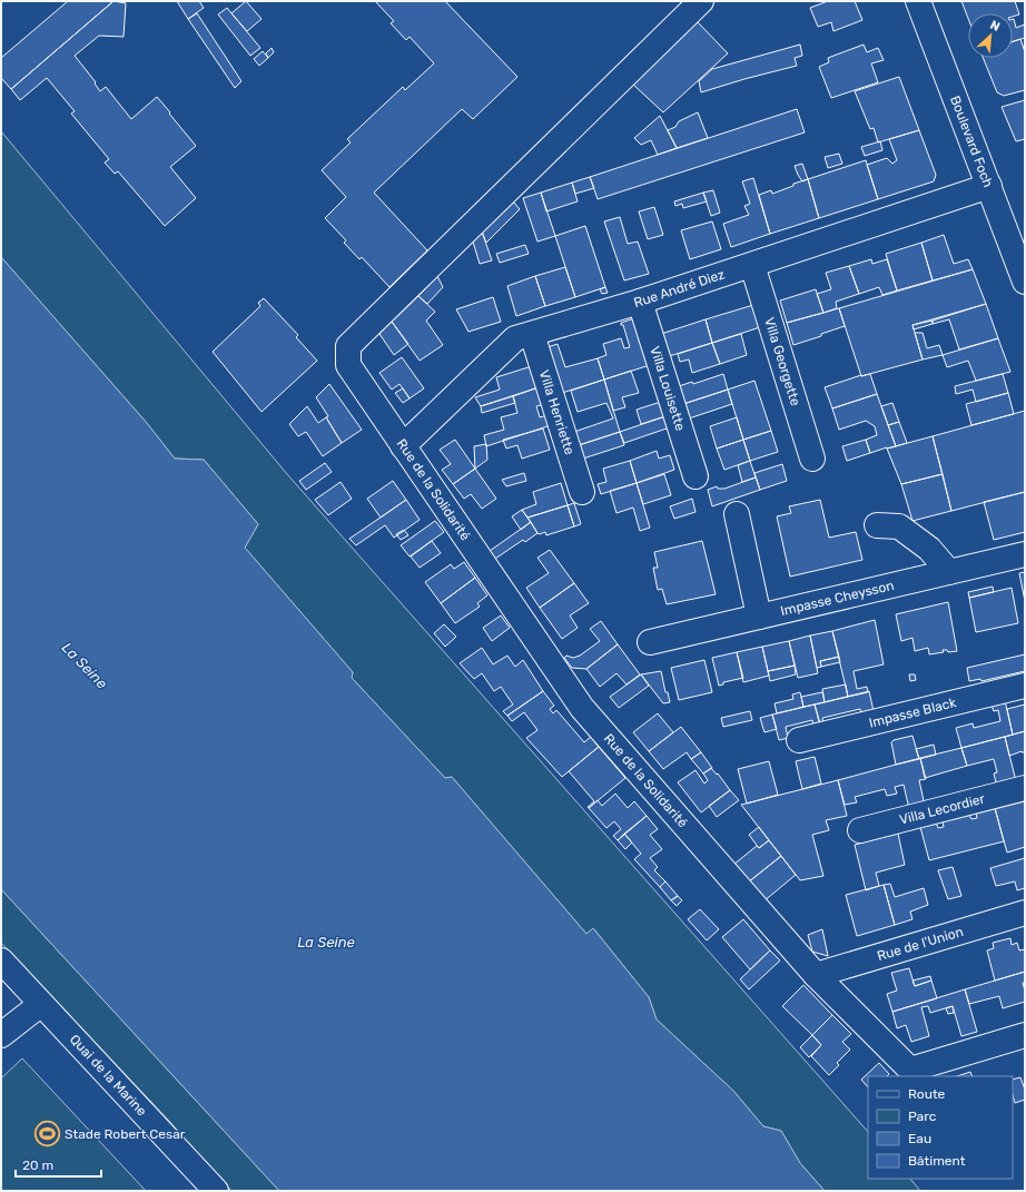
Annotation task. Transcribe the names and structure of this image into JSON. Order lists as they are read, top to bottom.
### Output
{
  "streets": {
    "street": [
      "Boulevard Foch",
      "Rue André Diez",
      "Villa Georgette",
      "Villa Louisette",
      "Villa Henriette",
      "Rue de la Solidarité",
      "Impasse Cheysson",
      "Impasse Black",
      "Villa Lecordier",
      "Rue de l'Union",
      "Quai de la Marine"
    ]
  },
  "crossings": [
    ["Boulevard Foch", "Rue André Diez"],
    ["Rue André Diez", "Villa Georgette"],
    ["Rue André Diez", "Villa Louisette"],
    ["Rue André Diez", "Villa Henriette"],
    ["Rue André Diez", "Rue de la Solidarité"],
    ["Rue de la Solidarité", "Rue de l'Union"]
  ],
  "water": ["La Seine"],
  "places": {
    "sports": ["Stade Robert Cesar"]
  },
  "legend": [
    "Route",
    "Parc",
    "Eau",
    "Bâtiment"
  ],
  "scale_bar": "20 m",
  "north": "top right"
}
